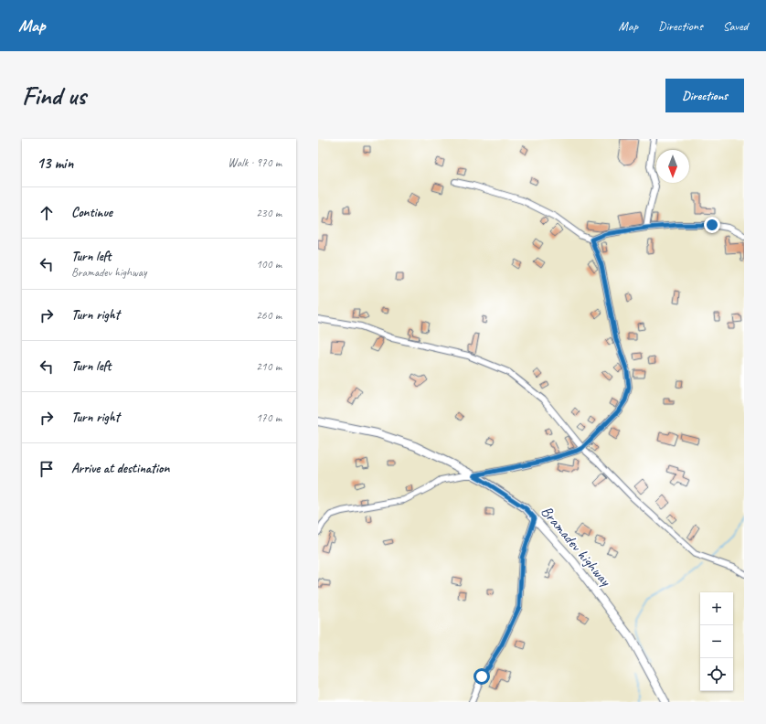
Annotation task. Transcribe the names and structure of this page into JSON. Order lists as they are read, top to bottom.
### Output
{
  "streets": {
    "street": ["Bramadev highway"]
  },
  "north": "bottom",
  "page": {
    "header": "Map",
    "nav": ["Map", "Directions", "Saved"],
    "buttons": "Directions",
    "title": "Find us",
    "heading": ["13 min", "Walk · 970 m"],
    "list": [
      ["Continue", "230 m"],
      ["Turn left", "Bramadev highway", "100 m"],
      ["Turn right", "260 m"],
      ["Turn left", "210 m"],
      ["Turn right", "170 m"],
      "Arrive at destination"
    ],
    "map_buttons": ["+", "−"]
  }
}
